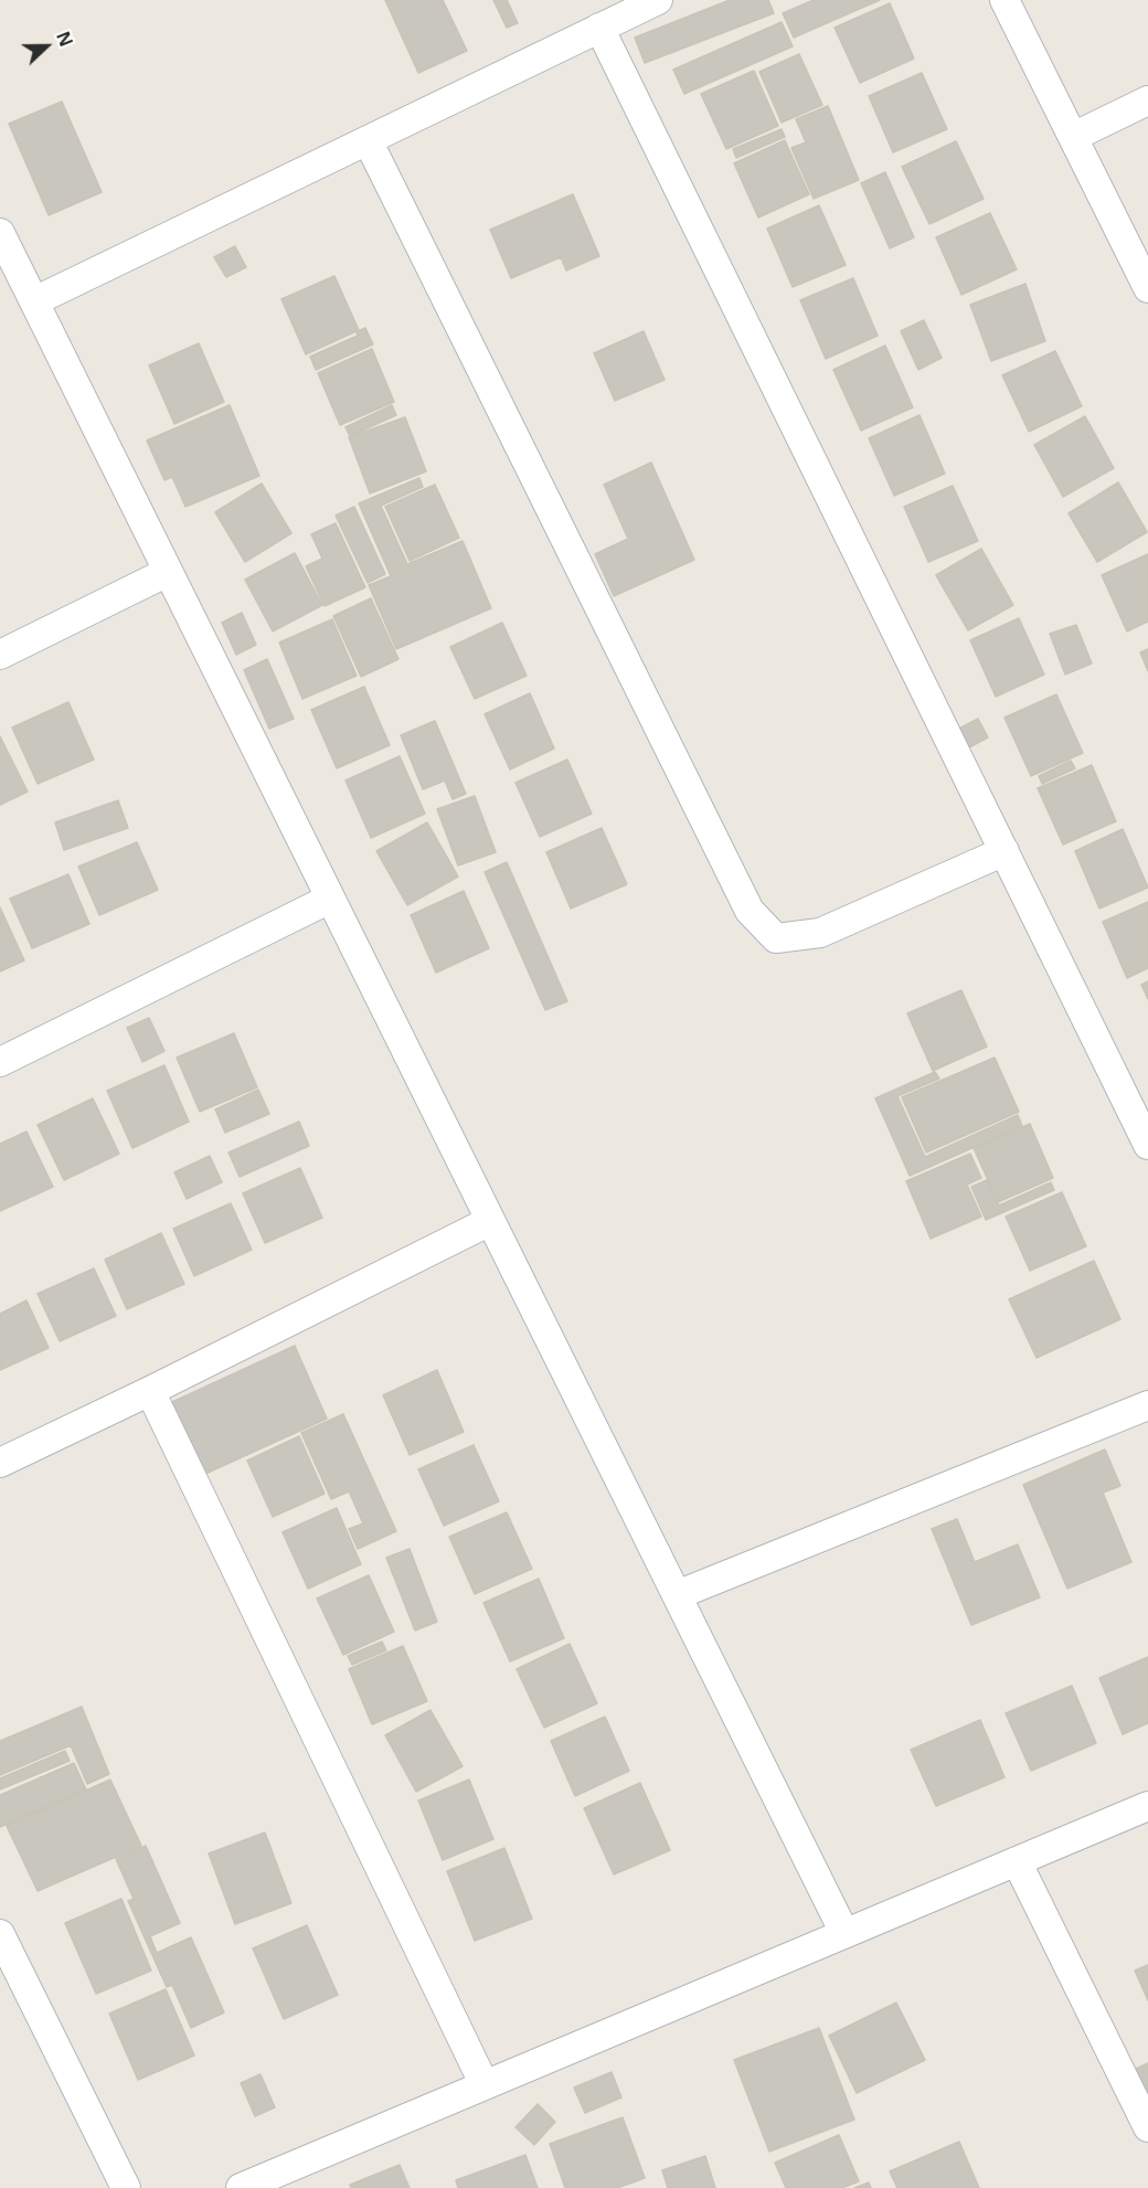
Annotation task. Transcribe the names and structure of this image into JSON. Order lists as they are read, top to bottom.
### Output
{
  "north": "right"
}
